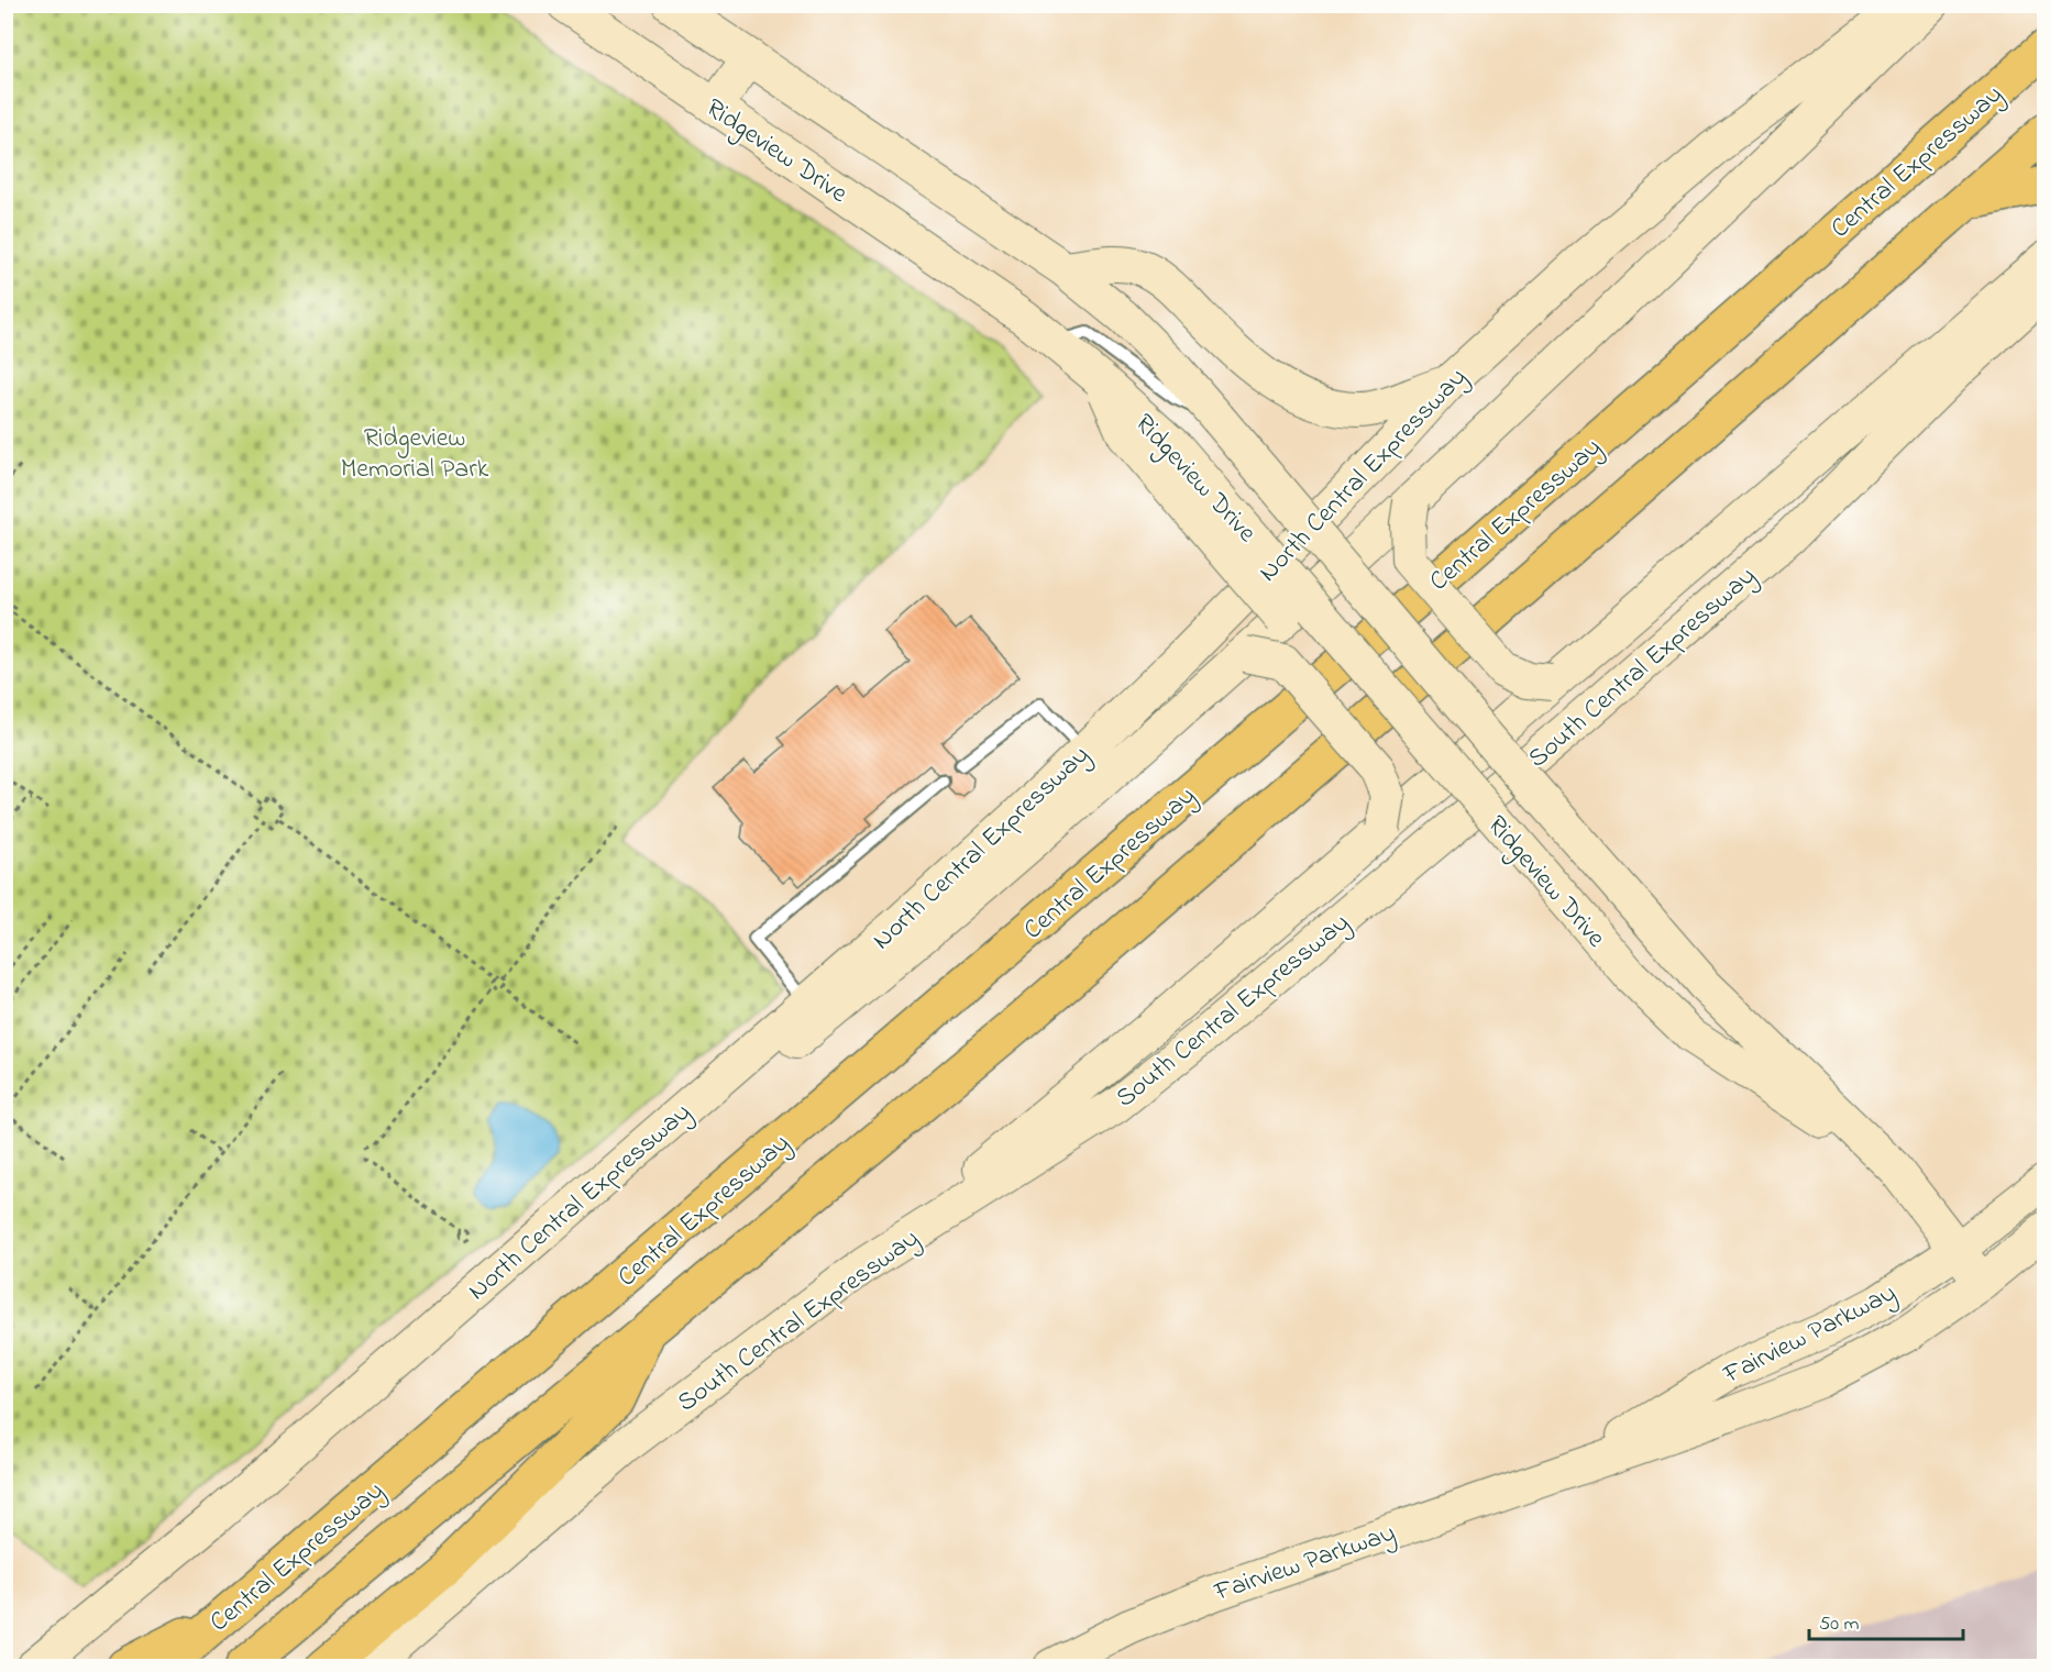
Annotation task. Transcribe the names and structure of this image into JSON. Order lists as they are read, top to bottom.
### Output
{
  "streets": {
    "highway": ["Central Expressway"],
    "main road": [
      "Ridgeview Drive",
      "North Central Expressway",
      "South Central Expressway",
      "Fairview Parkway"
    ]
  },
  "crossings": [
    ["Ridgeview Drive", "Fairview Parkway"]
  ],
  "parks": ["Ridgeview Memorial Park"],
  "scale_bar": "50 m"
}
